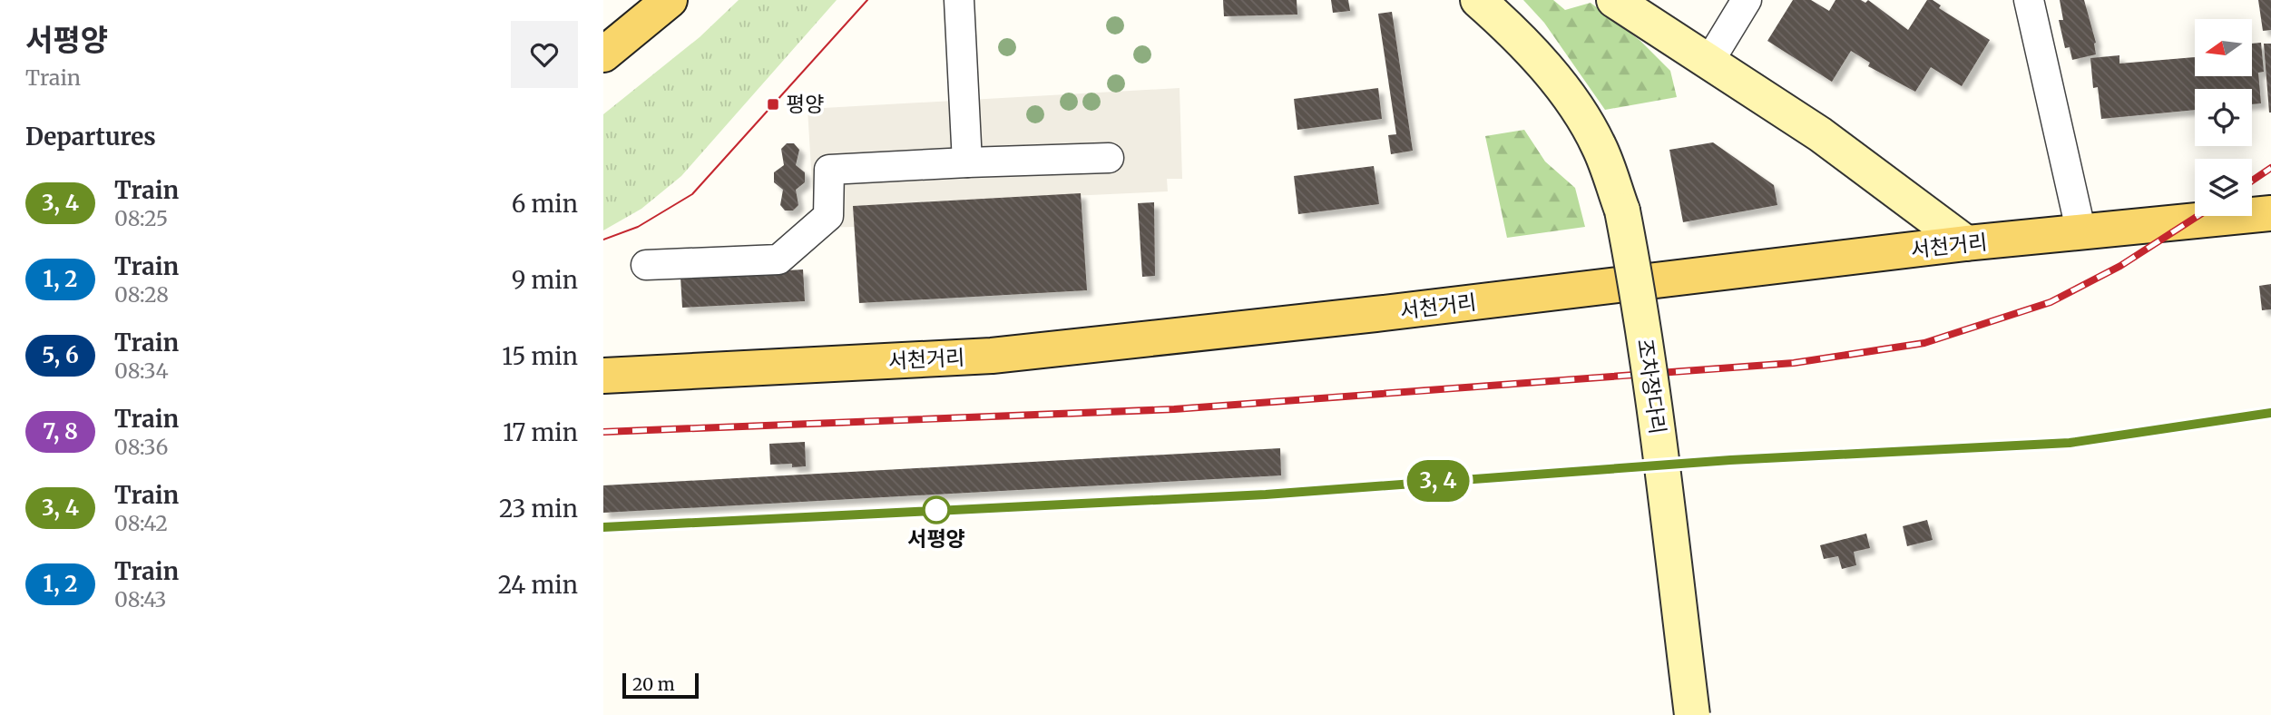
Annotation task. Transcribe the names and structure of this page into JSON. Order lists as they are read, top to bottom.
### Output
{
  "streets": {
    "main road": ["서천거리", "조차장다리"]
  },
  "places": {
    "transit": ["평양"],
    "other": ["서평양"]
  },
  "scale_bar": "20 m",
  "north": "left",
  "page": {
    "heading": [
      ["서평양", "Train"],
      "Departures"
    ],
    "on_map": "3, 4",
    "list": [
      {
        "mark": "3, 4",
        "name": "Train",
        "note": "08:25",
        "value": "6 min"
      },
      {
        "mark": "1, 2",
        "name": "Train",
        "note": "08:28",
        "value": "9 min"
      },
      {
        "mark": "5, 6",
        "name": "Train",
        "note": "08:34",
        "value": "15 min"
      },
      {
        "mark": "7, 8",
        "name": "Train",
        "note": "08:36",
        "value": "17 min"
      },
      {
        "mark": "3, 4",
        "name": "Train",
        "note": "08:42",
        "value": "23 min"
      },
      {
        "mark": "1, 2",
        "name": "Train",
        "note": "08:43",
        "value": "24 min"
      }
    ],
    "scale": "20 m"
  }
}
